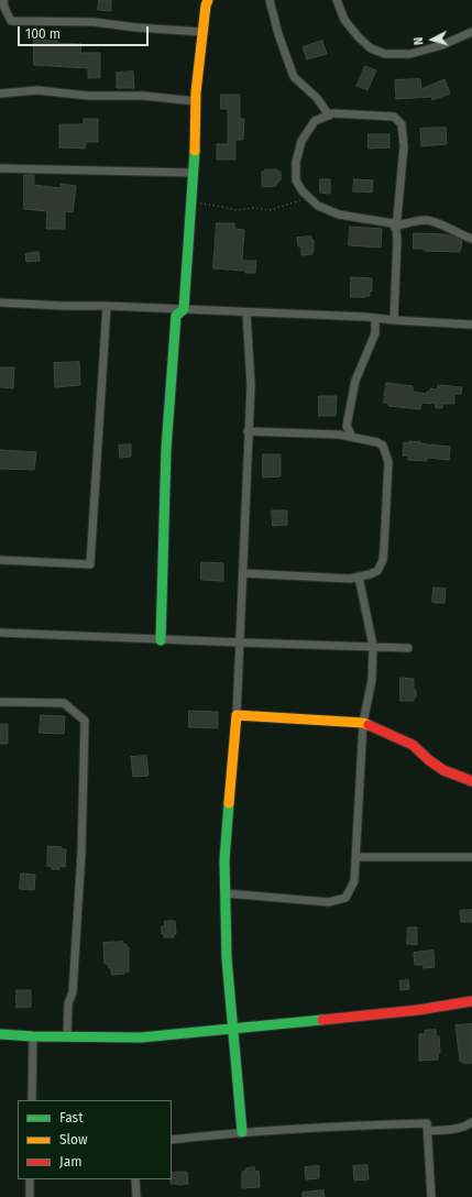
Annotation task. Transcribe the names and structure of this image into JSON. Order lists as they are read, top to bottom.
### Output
{
  "legend": ["Fast", "Slow", "Jam"],
  "scale_bar": "100 m",
  "north": "left"
}
